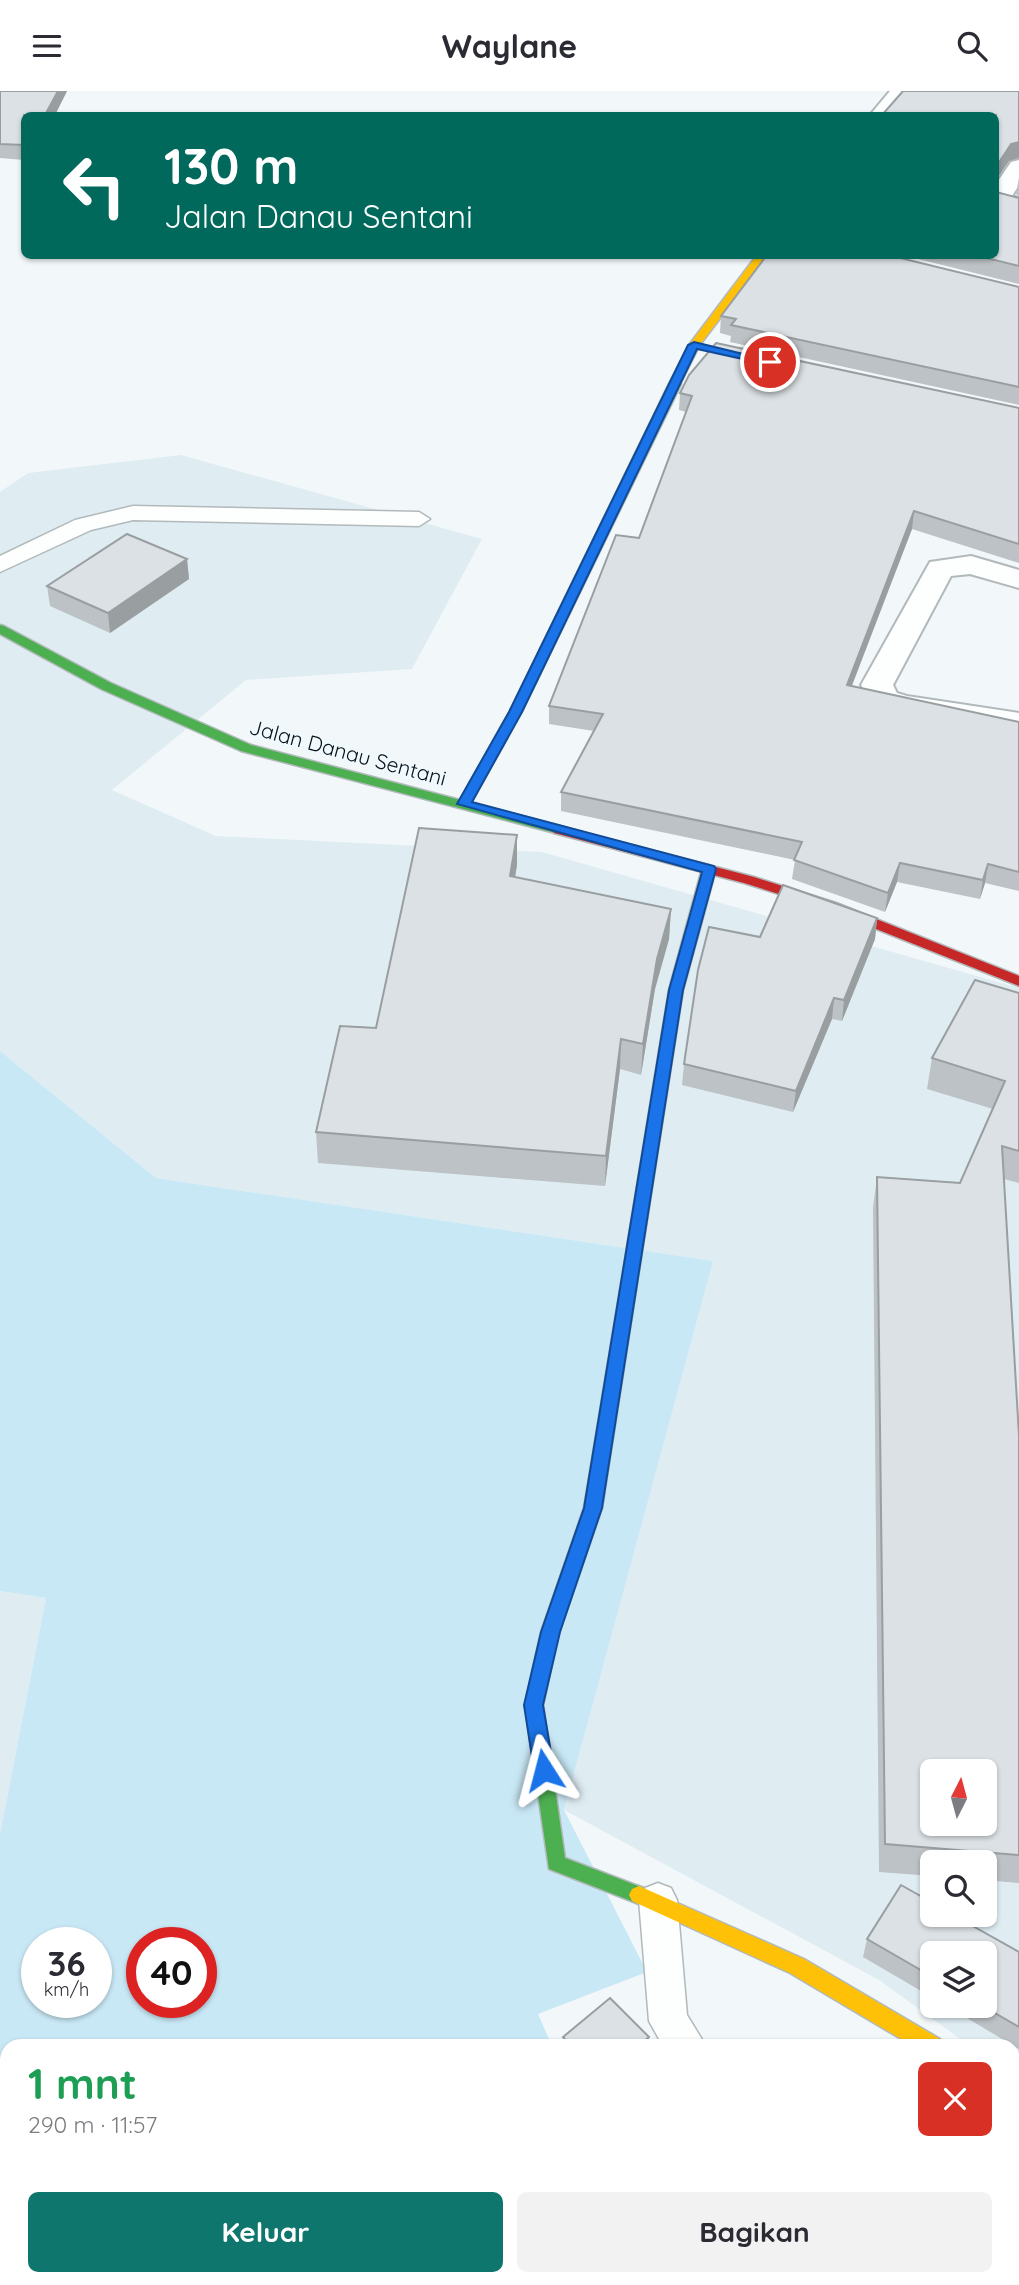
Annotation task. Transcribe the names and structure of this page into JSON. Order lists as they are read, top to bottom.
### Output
{
  "streets": {
    "street": ["Jalan Danau Sentani"]
  },
  "north": "top",
  "page": {
    "header": "Waylane",
    "turn": ["130 m", "Jalan Danau Sentani"],
    "speed": "36 km/h",
    "limit": "40",
    "heading": ["1 mnt", "290 m · 11:57"],
    "buttons": ["Keluar", "Bagikan"]
  }
}
